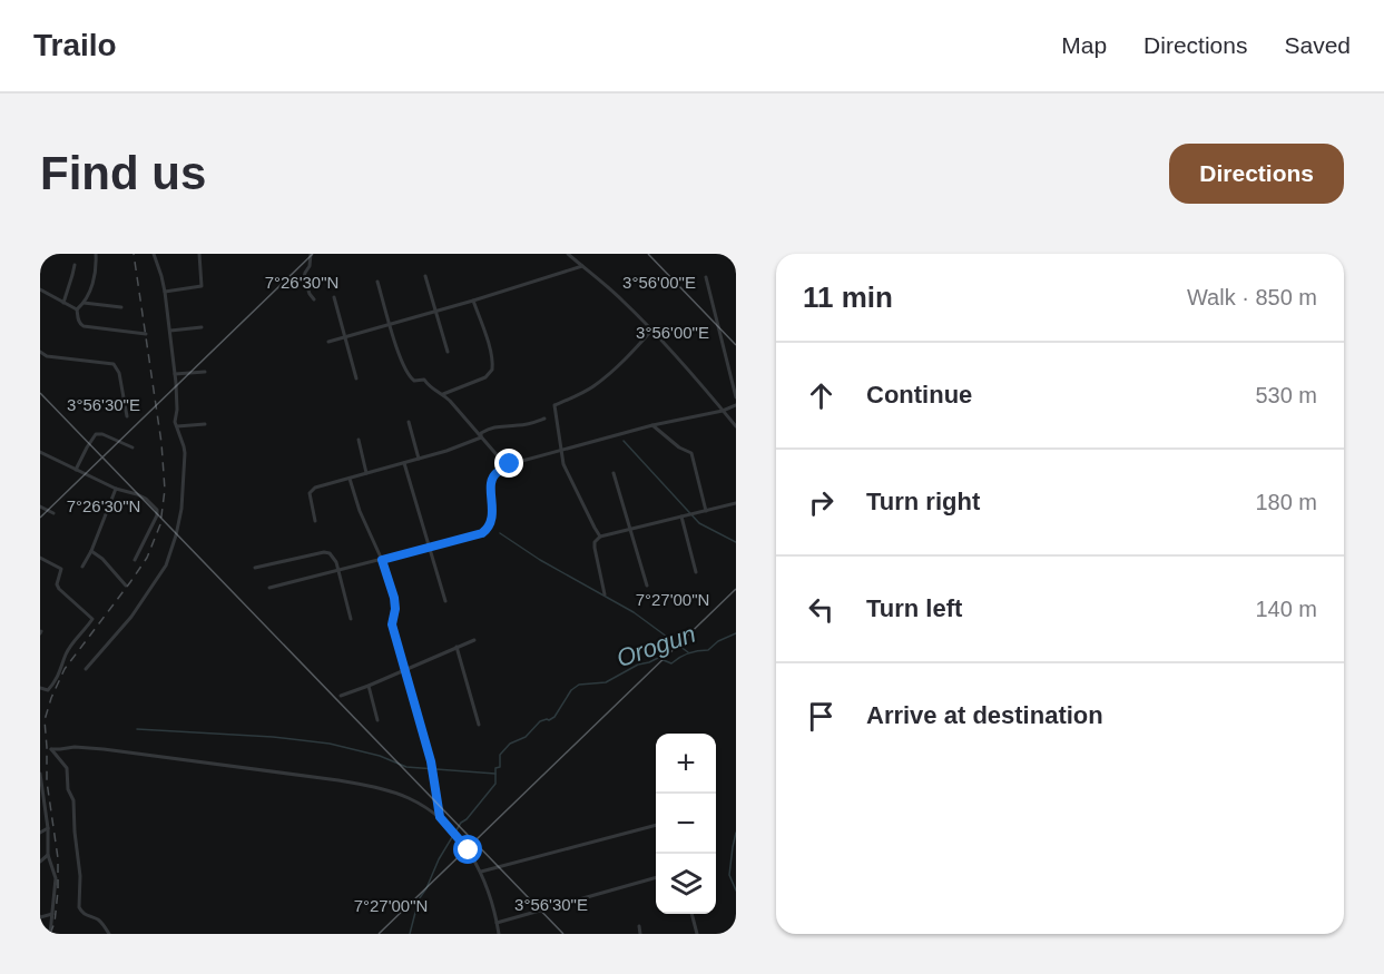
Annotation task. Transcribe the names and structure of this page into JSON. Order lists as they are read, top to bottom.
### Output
{
  "water": ["Orogun"],
  "page": {
    "header": "Trailo",
    "nav": ["Map", "Directions", "Saved"],
    "buttons": "Directions",
    "title": "Find us",
    "heading": ["11 min", "Walk · 850 m"],
    "list": [
      ["Continue", "530 m"],
      ["Turn right", "180 m"],
      ["Turn left", "140 m"],
      "Arrive at destination"
    ],
    "map_buttons": ["+", "−"]
  },
  "coordinates": [
    "7°26'30\"N",
    "3°56'00\"E",
    "3°56'30\"E",
    "7°27'00\"N"
  ]
}
